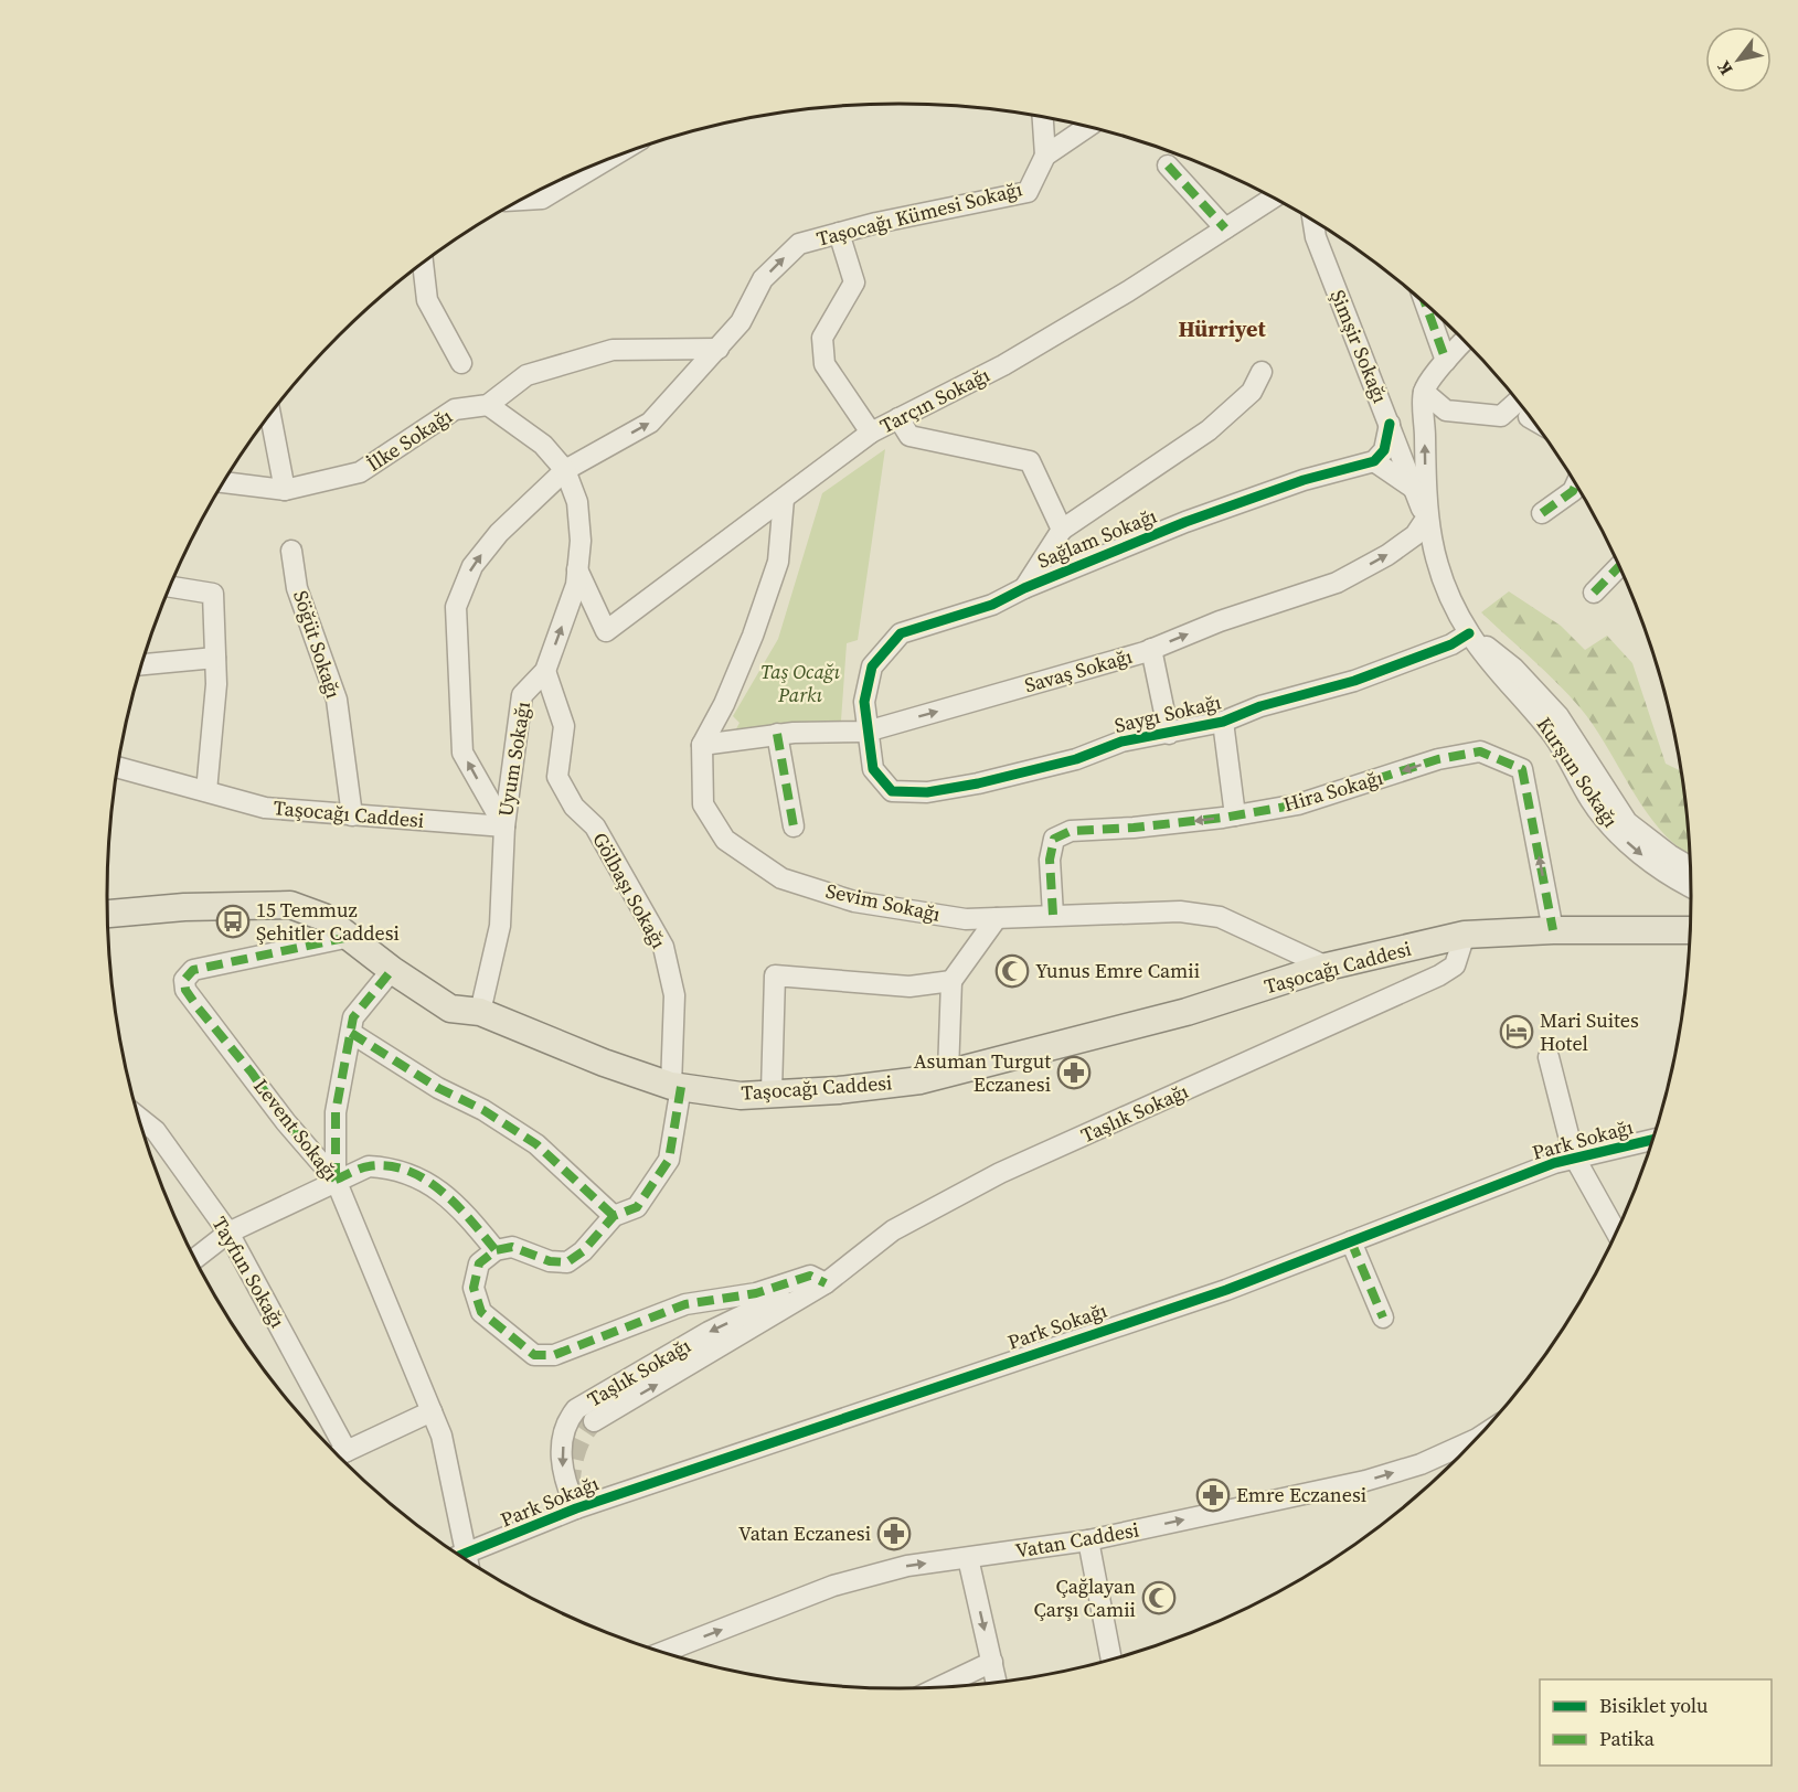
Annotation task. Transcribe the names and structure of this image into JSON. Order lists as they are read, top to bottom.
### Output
{
  "streets": {
    "main road": ["Taşocağı Caddesi"],
    "street": [
      "Taşocağı Kümesi Sokağı",
      "Şimşir Sokağı",
      "Tarçın Sokağı",
      "İlke Sokağı",
      "Sağlam Sokağı",
      "Söğüt Sokağı",
      "Savaş Sokağı",
      "Saygı Sokağı",
      "Uyum Sokağı",
      "Kurşun Sokağı",
      "Hira Sokağı",
      "Gölbaşı Sokağı",
      "Sevim Sokağı",
      "Taşlık Sokağı",
      "Levent Sokağı",
      "Park Sokağı",
      "Tayfun Sokağı",
      "Vatan Caddesi"
    ]
  },
  "crossings": [
    ["Taşocağı Kümesi Sokağı", "Uyum Sokağı"],
    ["Taşocağı Kümesi Sokağı", "Taşocağı Caddesi"],
    ["Şimşir Sokağı", "Savaş Sokağı"],
    ["Şimşir Sokağı", "Kurşun Sokağı"],
    ["Tarçın Sokağı", "Uyum Sokağı"],
    ["Tarçın Sokağı", "Sevim Sokağı"],
    ["Sağlam Sokağı", "Savaş Sokağı"],
    ["Sağlam Sokağı", "Saygı Sokağı"],
    ["Söğüt Sokağı", "Taşocağı Caddesi"],
    ["Savaş Sokağı", "Saygı Sokağı"],
    ["Savaş Sokağı", "Kurşun Sokağı"],
    ["Savaş Sokağı", "Sevim Sokağı"],
    ["Saygı Sokağı", "Kurşun Sokağı"],
    ["Uyum Sokağı", "Taşocağı Caddesi"],
    ["Uyum Sokağı", "Gölbaşı Sokağı"],
    ["Hira Sokağı", "Taşocağı Caddesi"],
    ["Hira Sokağı", "Sevim Sokağı"],
    ["Taşocağı Caddesi", "Gölbaşı Sokağı"],
    ["Taşocağı Caddesi", "Sevim Sokağı"],
    ["Taşocağı Caddesi", "Taşlık Sokağı"],
    ["Taşlık Sokağı", "Park Sokağı"]
  ],
  "one_way": ["Taşocağı Kümesi Sokağı", "Savaş Sokağı", "Vatan Caddesi"],
  "districts": ["Hürriyet"],
  "parks": ["Taş Ocağı Parkı"],
  "places": {
    "bus stop": ["15 Temmuz Şehitler Caddesi"],
    "mosque": ["Yunus Emre Camii", "Çağlayan Çarşı Camii"],
    "hotel": ["Mari Suites Hotel"],
    "pharmacy": ["Asuman Turgut Eczanesi", "Emre Eczanesi", "Vatan Eczanesi"]
  },
  "legend": ["Bisiklet yolu", "Patika"],
  "north": "bottom left"
}
